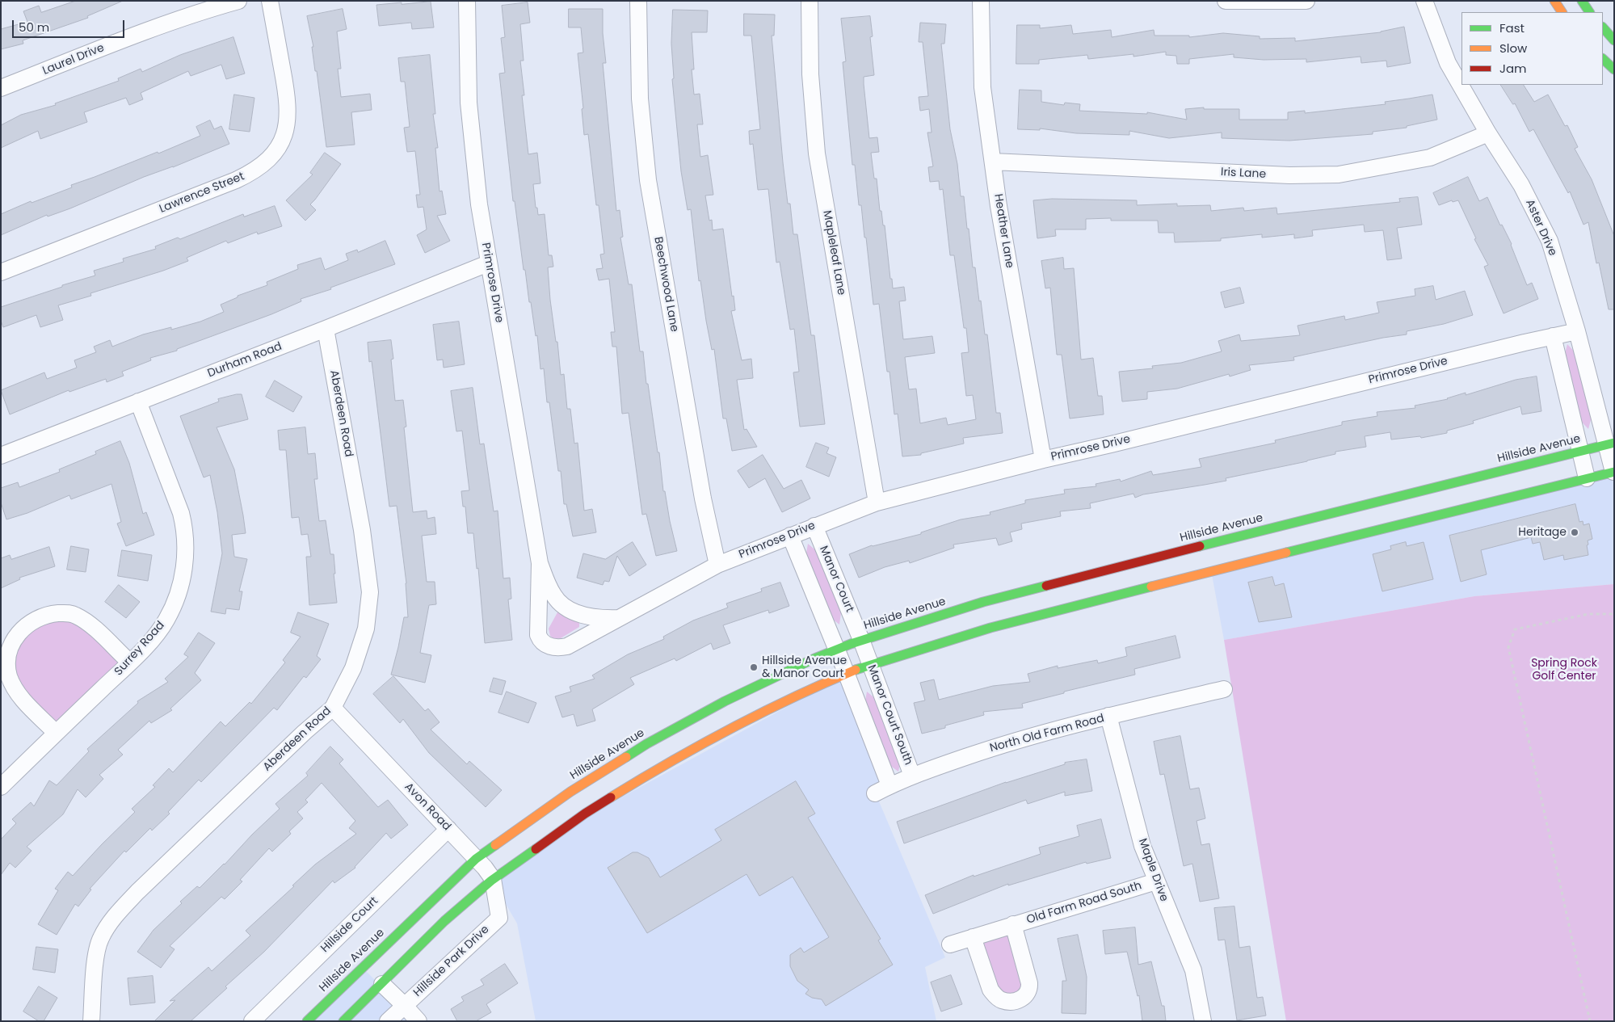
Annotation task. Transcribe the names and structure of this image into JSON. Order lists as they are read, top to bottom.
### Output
{
  "streets": {
    "main road": ["Hillside Avenue"],
    "street": [
      "Laurel Drive",
      "Iris Lane",
      "Lawrence Street",
      "Aster Drive",
      "Heather Lane",
      "Mapleleaf Lane",
      "Primrose Drive",
      "Beechwood Lane",
      "Durham Road",
      "Aberdeen Road",
      "Manor Court",
      "Surrey Road",
      "Manor Court South",
      "North Old Farm Road",
      "Avon Road",
      "Maple Drive",
      "Old Farm Road South",
      "Hillside Court",
      "Hillside Park Drive"
    ]
  },
  "crossings": [
    ["Iris Lane", "Aster Drive"],
    ["Iris Lane", "Heather Lane"],
    ["Aster Drive", "Primrose Drive"],
    ["Aster Drive", "Hillside Avenue"],
    ["Heather Lane", "Primrose Drive"],
    ["Mapleleaf Lane", "Primrose Drive"],
    ["Primrose Drive", "Beechwood Lane"],
    ["Primrose Drive", "Durham Road"],
    ["Primrose Drive", "Manor Court"],
    ["Durham Road", "Aberdeen Road"],
    ["Durham Road", "Surrey Road"],
    ["Aberdeen Road", "Avon Road"],
    ["Hillside Avenue", "Manor Court"],
    ["Hillside Avenue", "Manor Court South"],
    ["Hillside Avenue", "Avon Road"],
    ["Hillside Avenue", "Hillside Park Drive"],
    ["Manor Court", "Manor Court South"],
    ["Manor Court South", "North Old Farm Road"],
    ["North Old Farm Road", "Maple Drive"],
    ["Avon Road", "Hillside Court"],
    ["Avon Road", "Hillside Park Drive"],
    ["Maple Drive", "Old Farm Road South"]
  ],
  "parks": ["Spring Rock Golf Center"],
  "places": ["Heritage", "Hillside Avenue & Manor Court"],
  "legend": ["Fast", "Slow", "Jam"],
  "scale_bar": "50 m"
}
